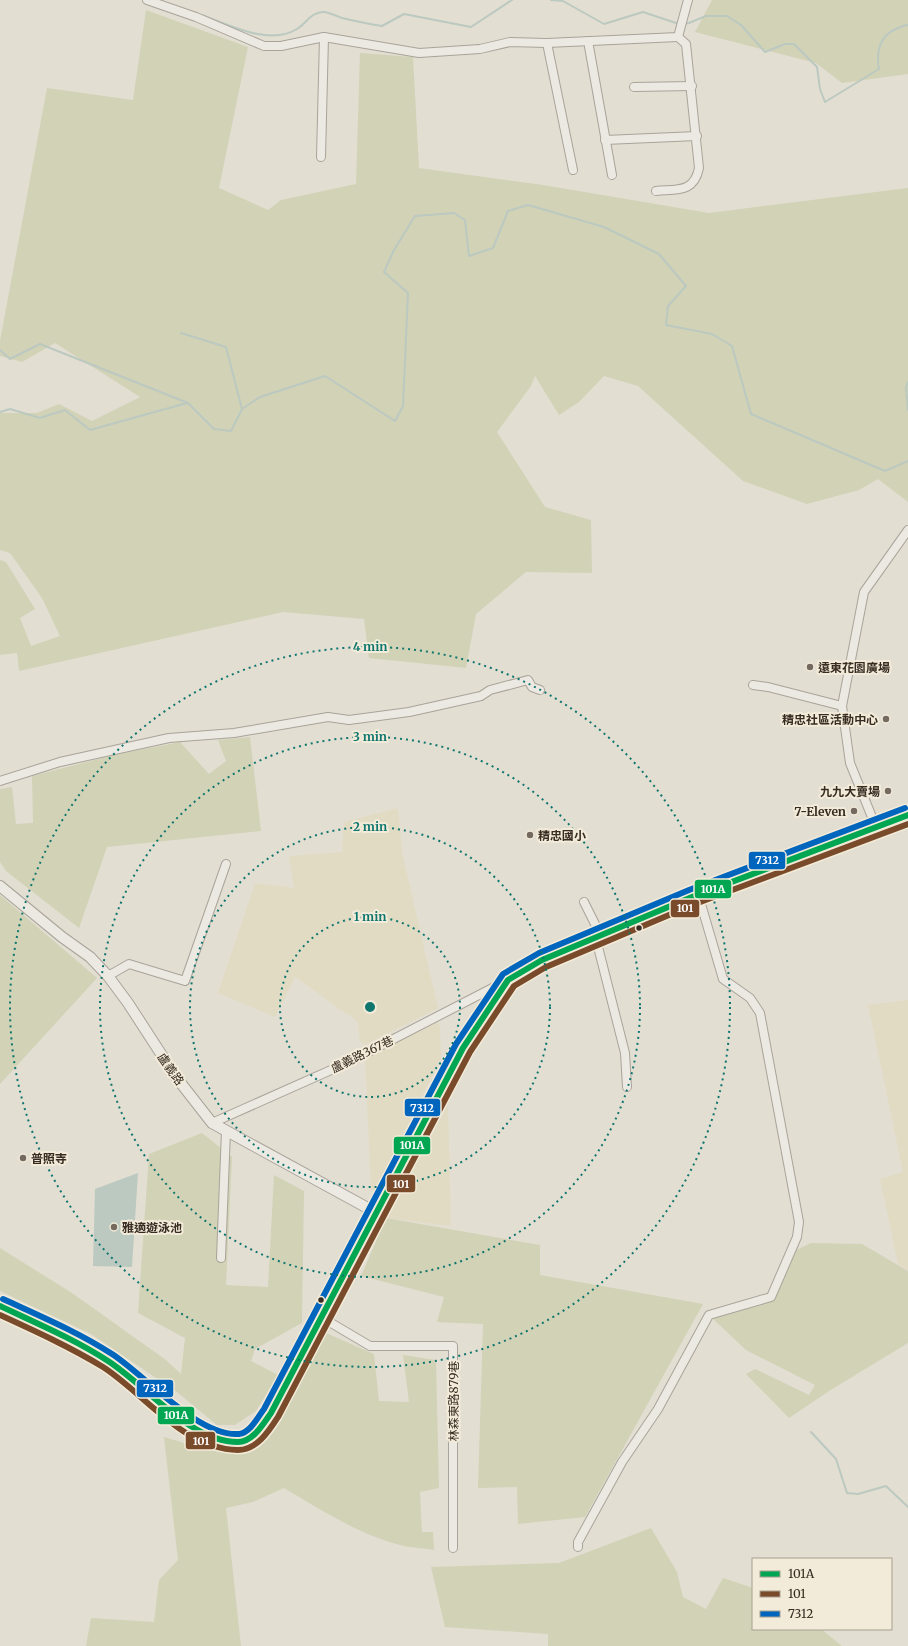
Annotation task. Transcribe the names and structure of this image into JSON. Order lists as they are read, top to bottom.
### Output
{
  "streets": {
    "street": ["盧義路367巷", "盧義路", "林森東路879巷"]
  },
  "crossings": [
    ["盧義路367巷", "盧義路"]
  ],
  "places": [
    "遠東花園廣場",
    "精忠社區活動中心",
    "九九大賣場",
    "7-Eleven",
    "精忠國小",
    "普照寺",
    "雅適遊泳池"
  ],
  "lines": ["transit line 7312", "transit line 101A", "transit line 101"],
  "legend": ["101A", "101", "7312"],
  "rings": [
    "4 min",
    "3 min",
    "2 min",
    "1 min"
  ]
}
